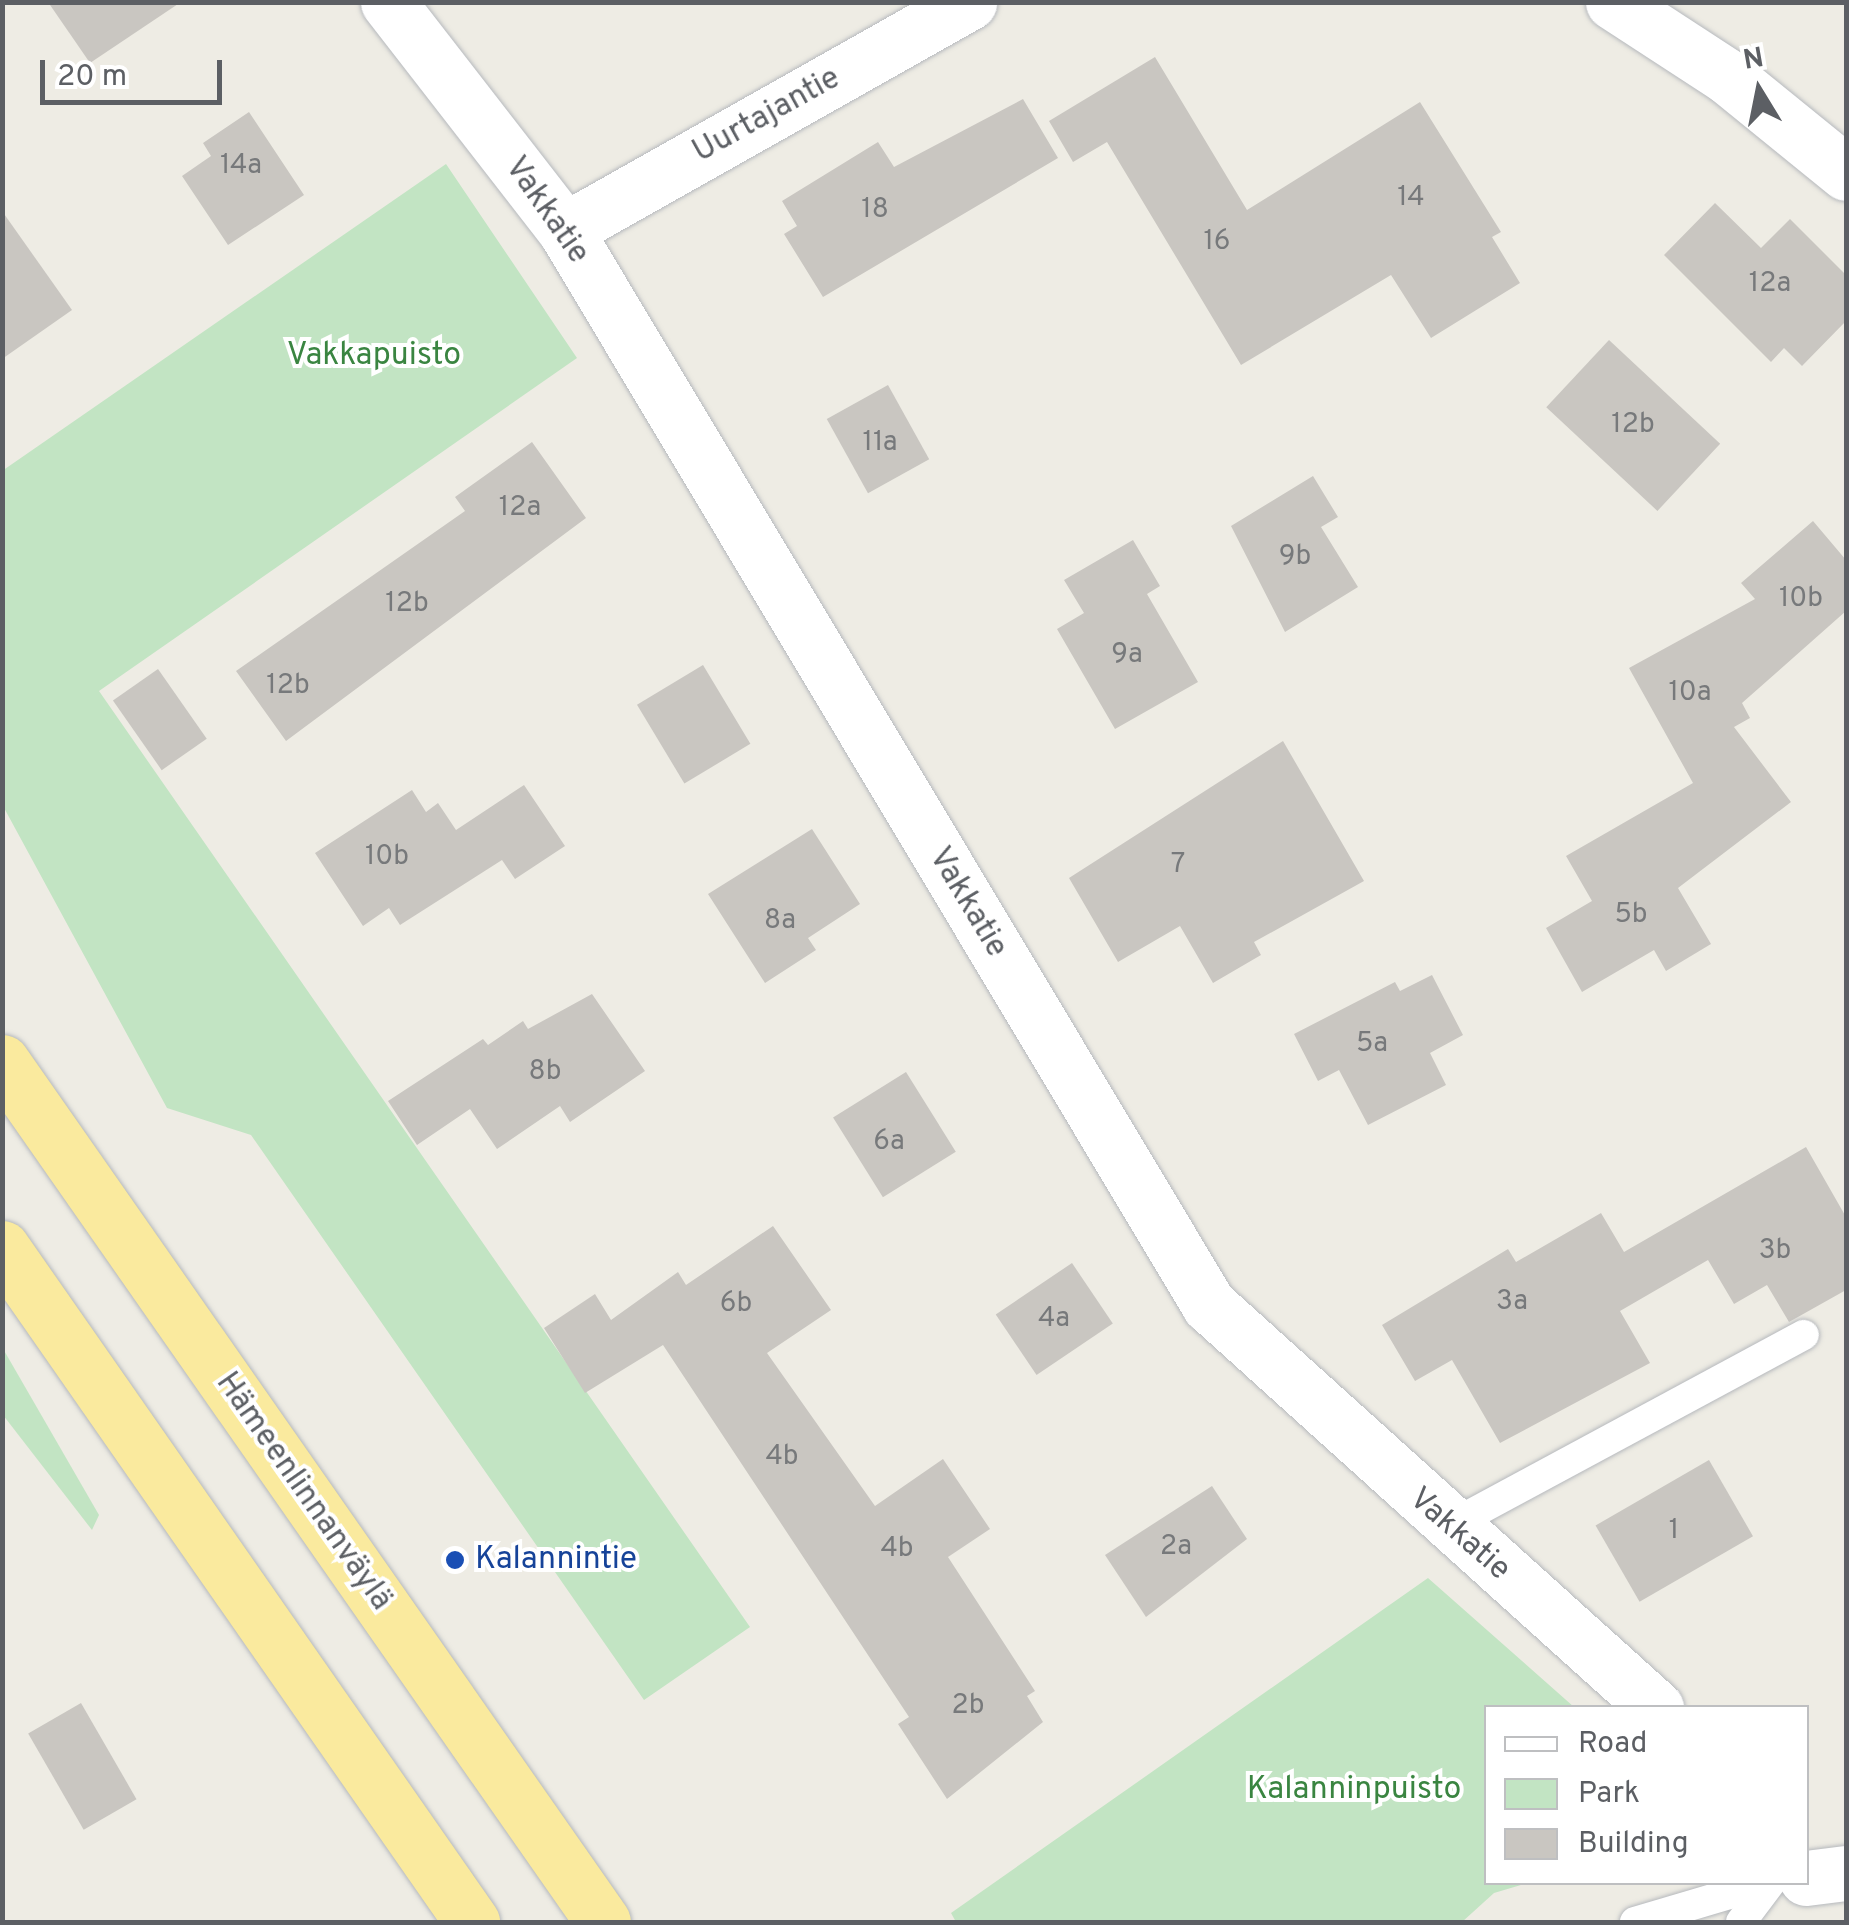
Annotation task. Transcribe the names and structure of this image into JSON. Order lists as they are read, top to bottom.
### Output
{
  "streets": {
    "highway": ["Hämeenlinnanväylä"],
    "street": ["Uurtajantie", "Vakkatie"]
  },
  "crossings": [
    ["Uurtajantie", "Vakkatie"]
  ],
  "parks": ["Vakkapuisto", "Kalanninpuisto"],
  "places": ["Kalannintie"],
  "house_numbers": [
    "14a",
    "14",
    "18",
    "16",
    "12a",
    "12b",
    "11a",
    "12a",
    "9b",
    "10b",
    "12b",
    "9a",
    "12b",
    "10a",
    "10b",
    "7",
    "5b",
    "8a",
    "5a",
    "8b",
    "6a",
    "3b",
    "3a",
    "6b",
    "4a",
    "4b",
    "1",
    "2a",
    "4b",
    "2b"
  ],
  "legend": ["Road", "Park", "Building"],
  "scale_bar": "20 m",
  "north": "top"
}
